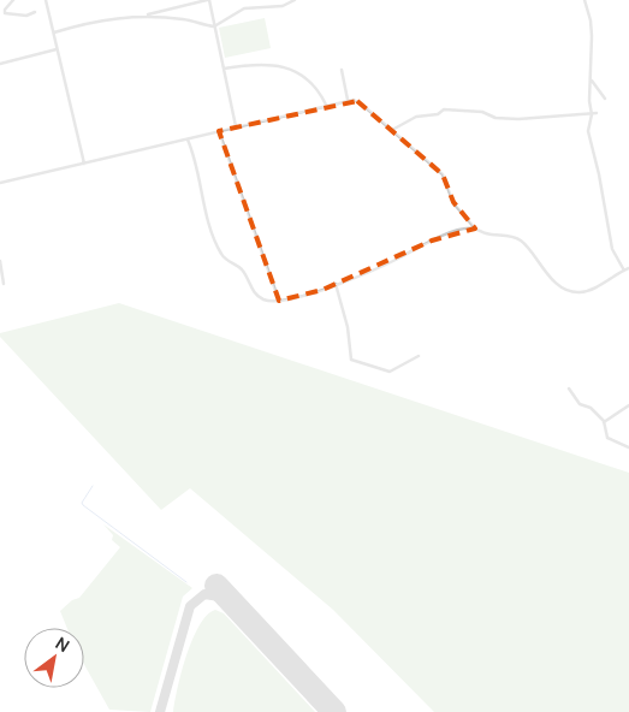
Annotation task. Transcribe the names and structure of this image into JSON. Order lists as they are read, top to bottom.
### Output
{
  "north": "top right"
}
